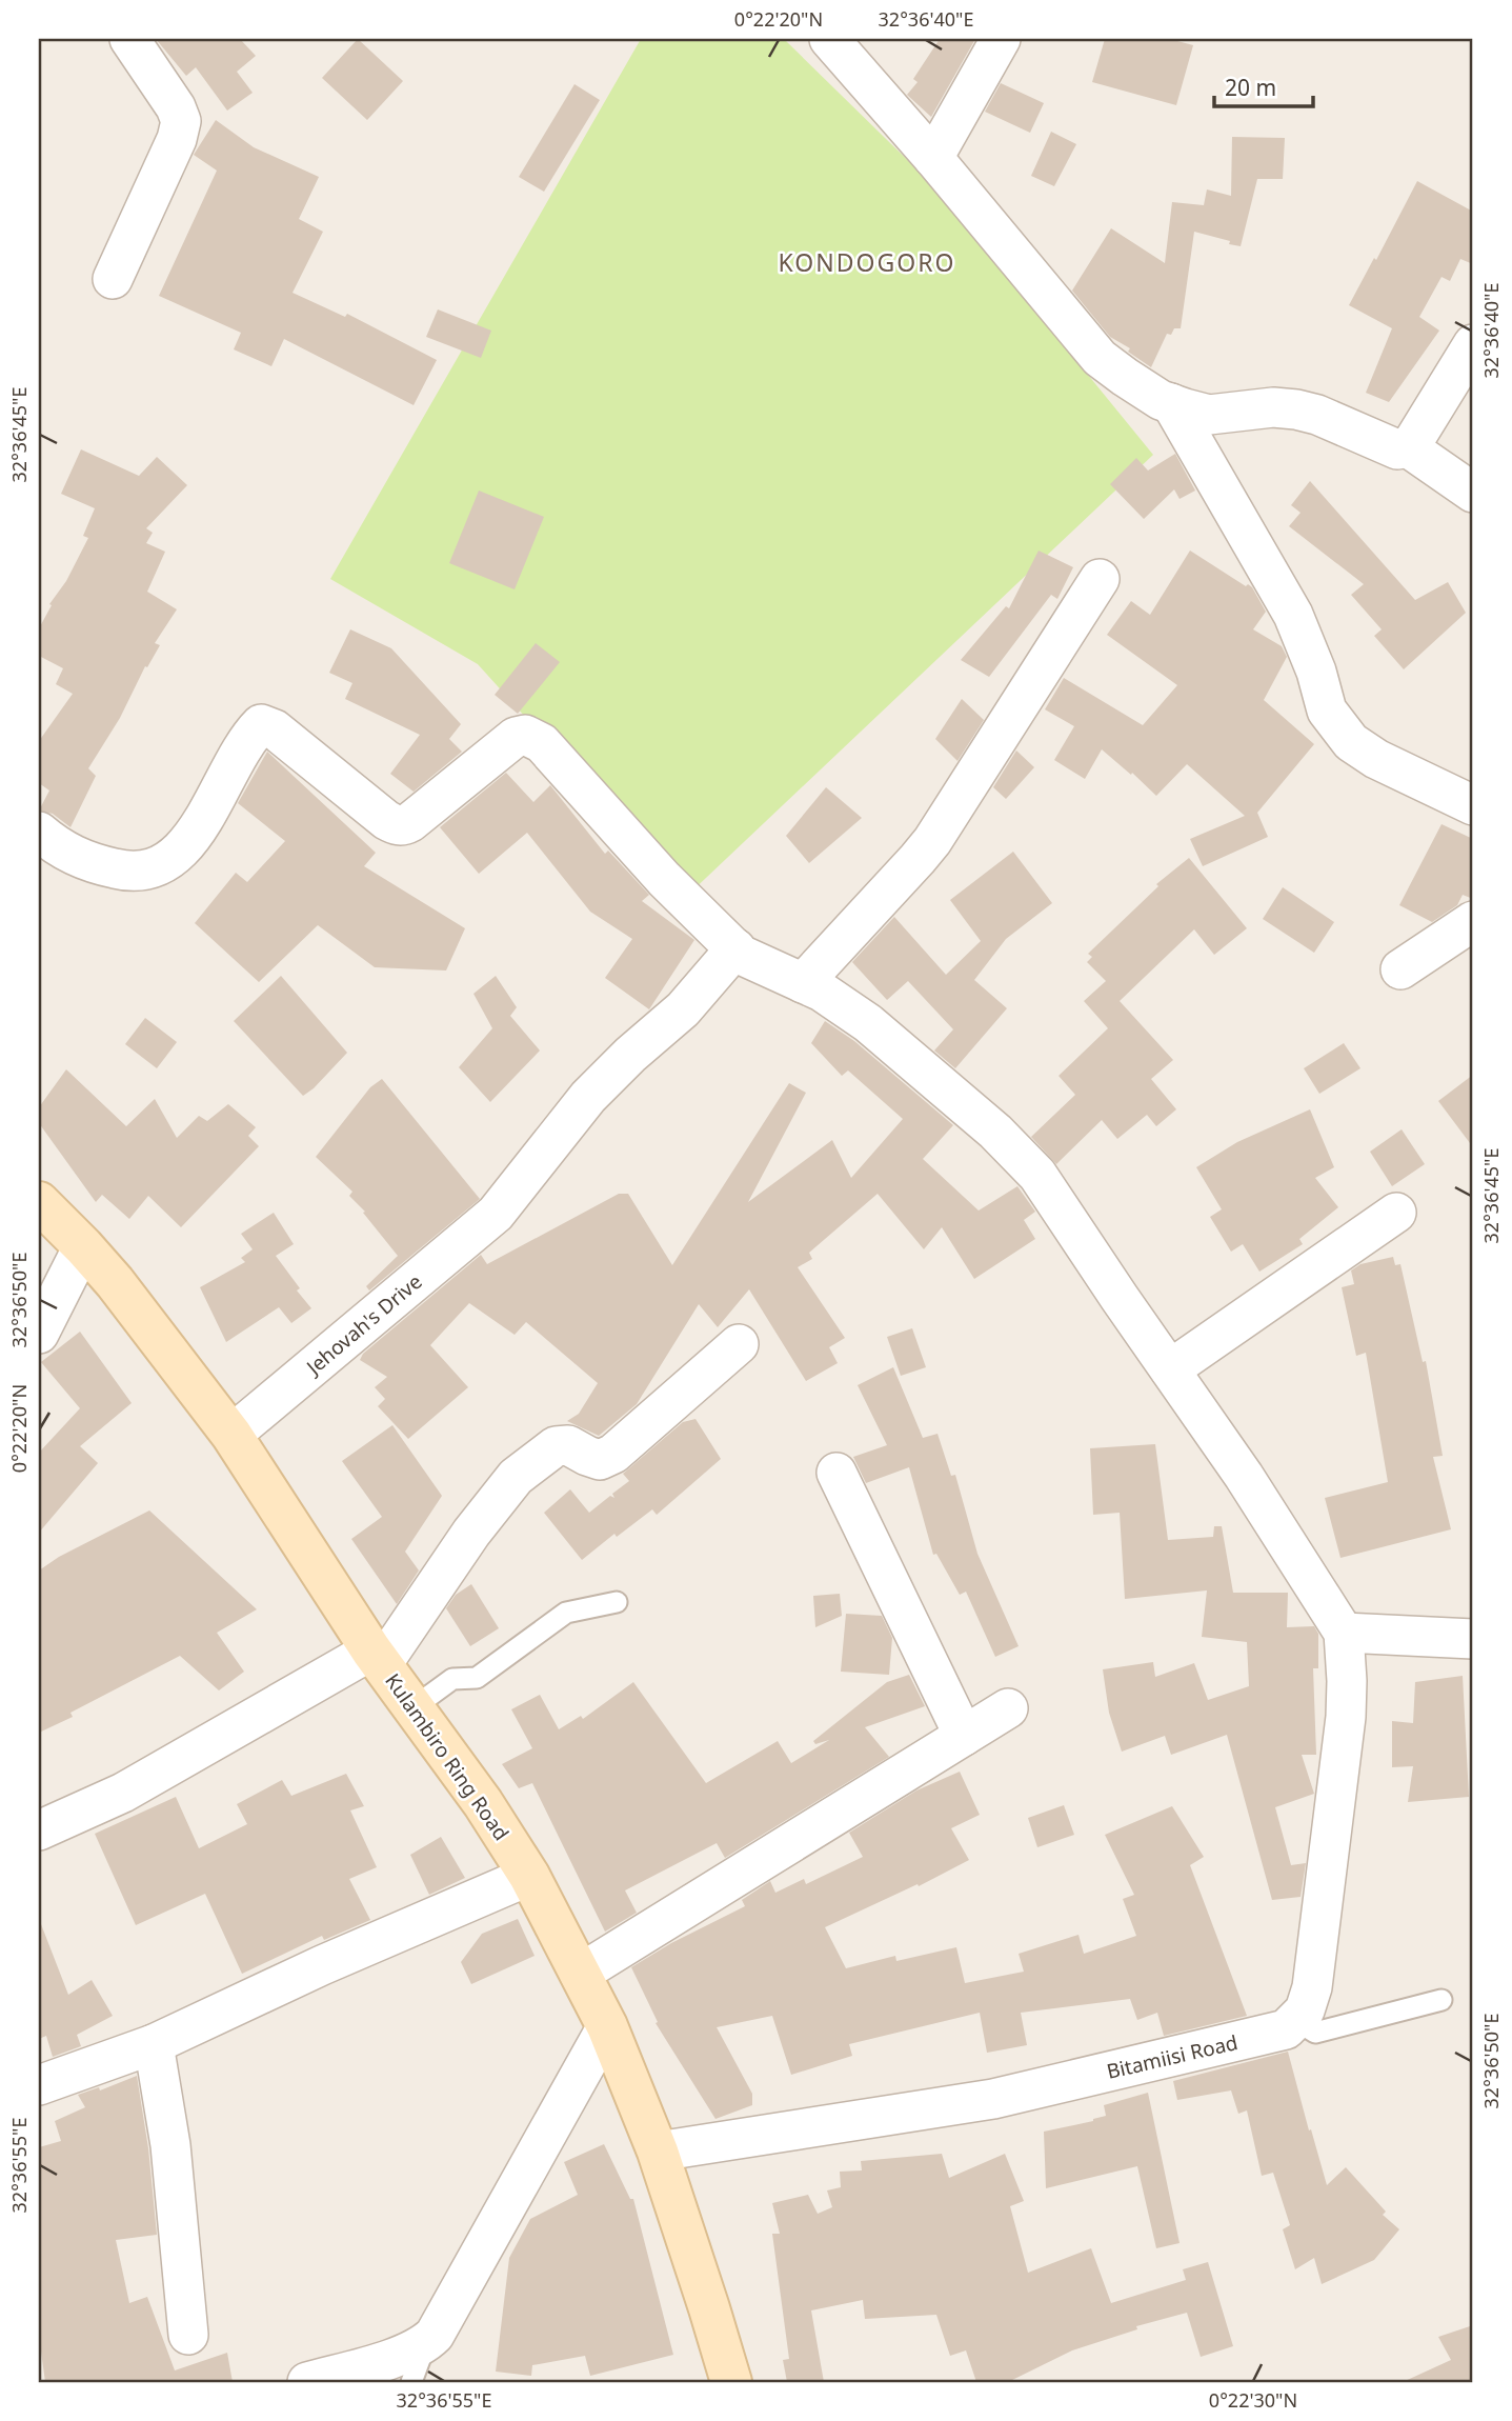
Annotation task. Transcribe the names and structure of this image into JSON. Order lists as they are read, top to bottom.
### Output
{
  "streets": {
    "street": ["Jehovah's Drive", "Kulambiro Ring Road", "Bitamiisi Road"]
  },
  "crossings": [
    ["Jehovah's Drive", "Kulambiro Ring Road"],
    ["Kulambiro Ring Road", "Bitamiisi Road"]
  ],
  "districts": ["KONDOGORO"],
  "scale_bar": "20 m",
  "coordinates": [
    "0°22'20\"N",
    "32°36'40\"E",
    "32°36'45\"E",
    "32°36'50\"E",
    "32°36'55\"E",
    "0°22'30\"N"
  ]
}
